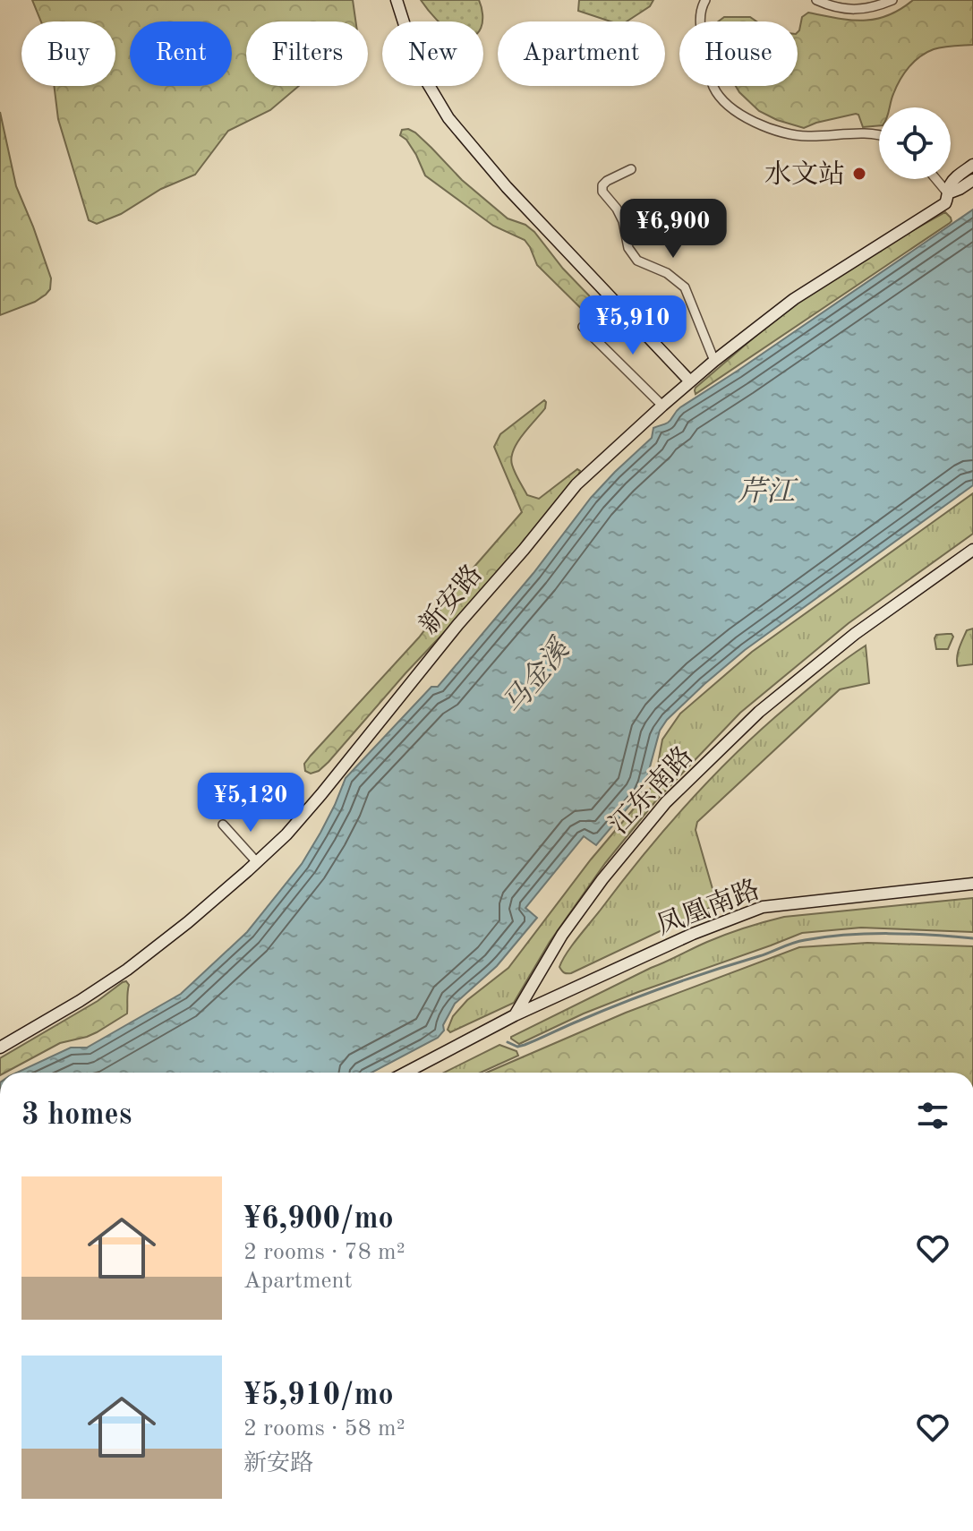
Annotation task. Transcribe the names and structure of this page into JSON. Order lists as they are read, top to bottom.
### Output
{
  "streets": {
    "main road": ["新安路", "江东南路", "凤凰南路"]
  },
  "crossings": [
    ["江东南路", "凤凰南路"]
  ],
  "water": ["芹江", "马金溪"],
  "places": ["水文站"],
  "page": {
    "chip": [
      "Buy",
      "Rent",
      "Filters",
      "New",
      "Apartment",
      "House"
    ],
    "price": ["¥6,900", "¥5,910", "¥5,120"],
    "heading": "3 homes",
    "list": [
      {
        "name": "¥6,900/mo",
        "note": "2 rooms · 78 m² · Apartment"
      },
      {
        "name": "¥5,910/mo",
        "note": "2 rooms · 58 m² · 新安路"
      }
    ]
  }
}
